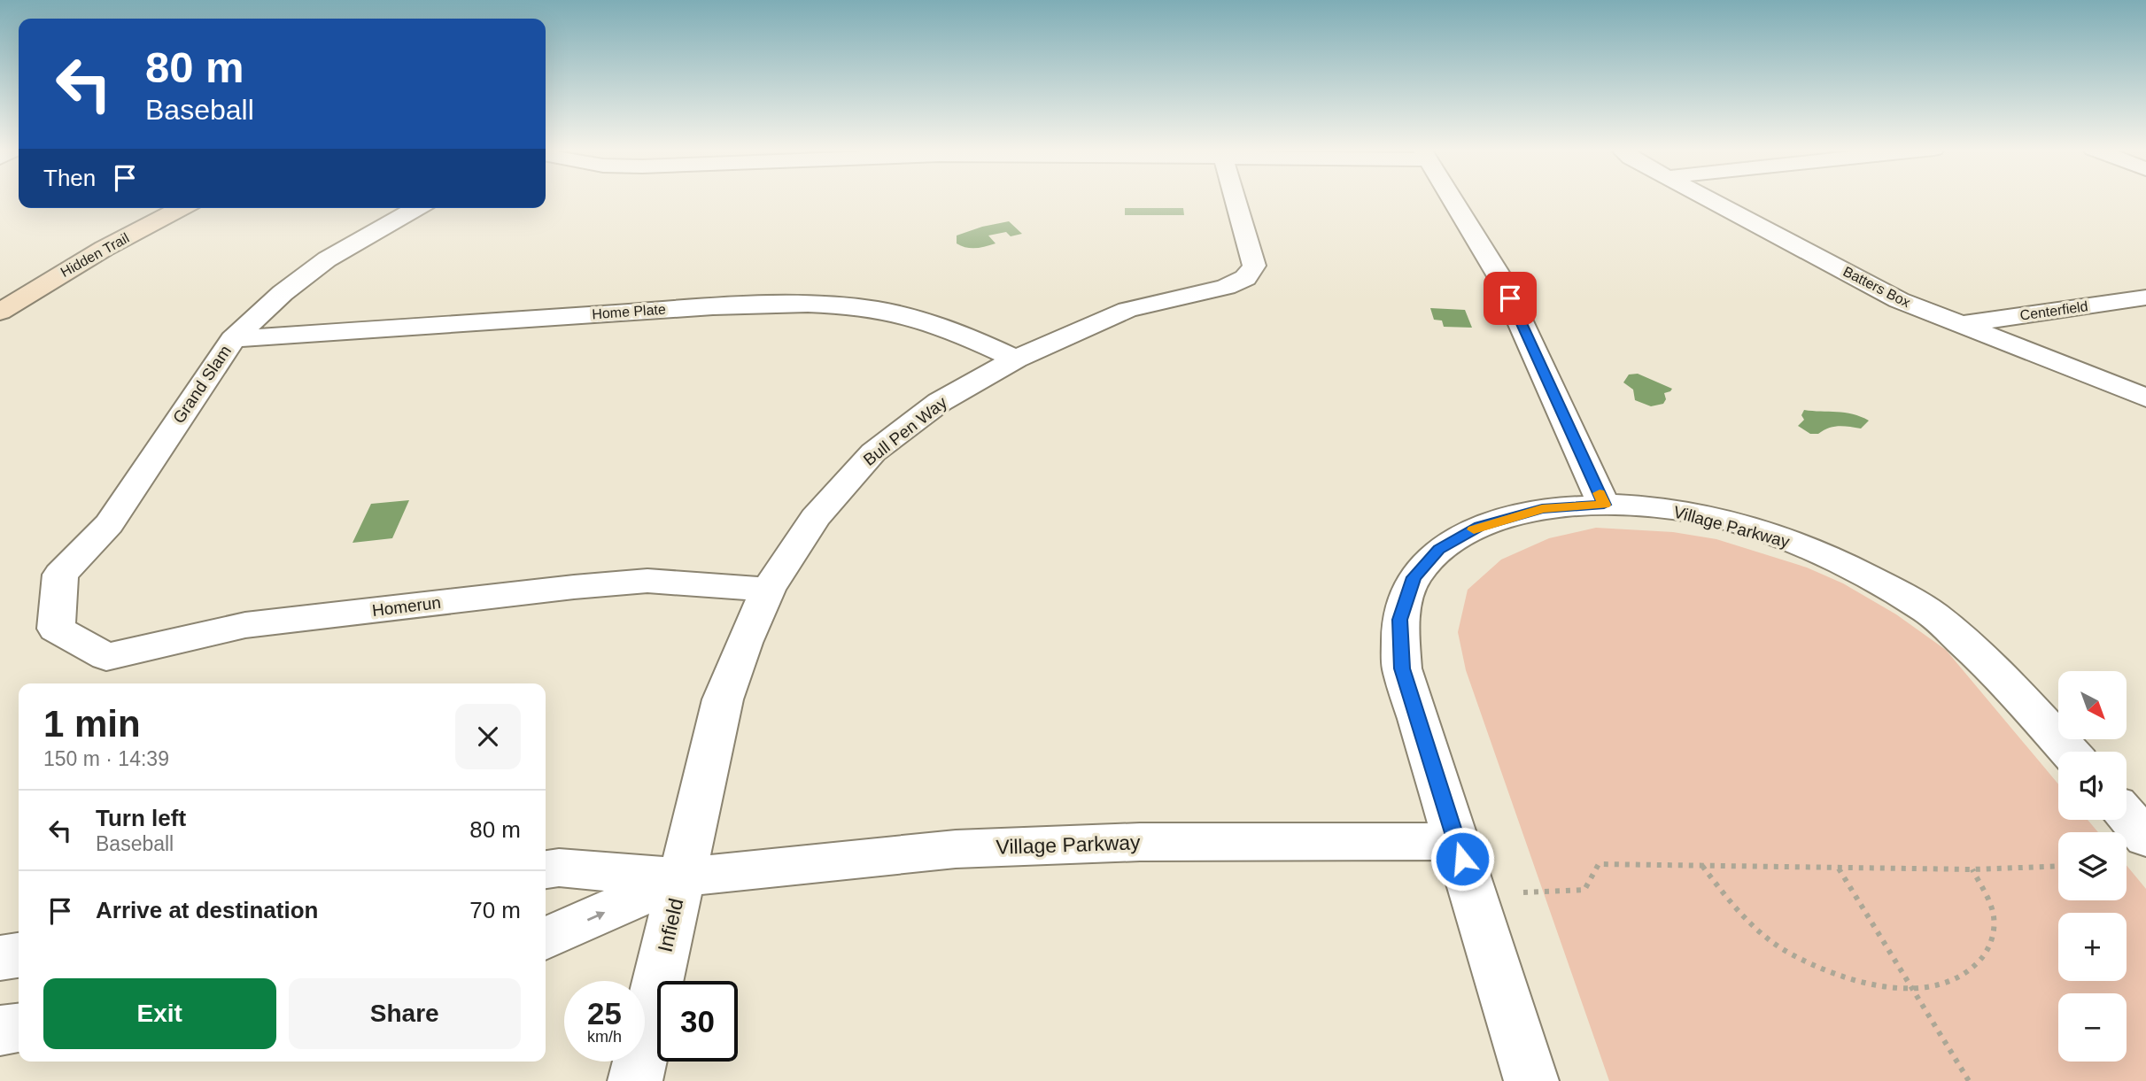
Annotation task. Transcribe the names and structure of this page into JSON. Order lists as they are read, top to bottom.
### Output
{
  "streets": {
    "street": [
      "Hidden Trail",
      "Batters Box",
      "Centerfield",
      "Home Plate",
      "Grand Slam",
      "Bull Pen Way",
      "Village Parkway",
      "Homerun",
      "Infield"
    ]
  },
  "crossings": [
    ["Batters Box", "Centerfield"],
    ["Home Plate", "Grand Slam"],
    ["Home Plate", "Bull Pen Way"],
    ["Grand Slam", "Homerun"],
    ["Bull Pen Way", "Village Parkway"],
    ["Bull Pen Way", "Homerun"],
    ["Bull Pen Way", "Infield"],
    ["Village Parkway", "Infield"]
  ],
  "north": "bottom right",
  "page": {
    "turn": ["80 m", "Baseball"],
    "then": "Then",
    "map_buttons": ["+", "−"],
    "heading": ["1 min", "150 m · 14:39"],
    "list": [
      {
        "name": "Turn left",
        "note": "Baseball",
        "value": "80 m"
      },
      {
        "name": "Arrive at destination",
        "value": "70 m"
      }
    ],
    "buttons": ["Exit", "Share"],
    "speed": "25 km/h",
    "limit": "30"
  }
}
